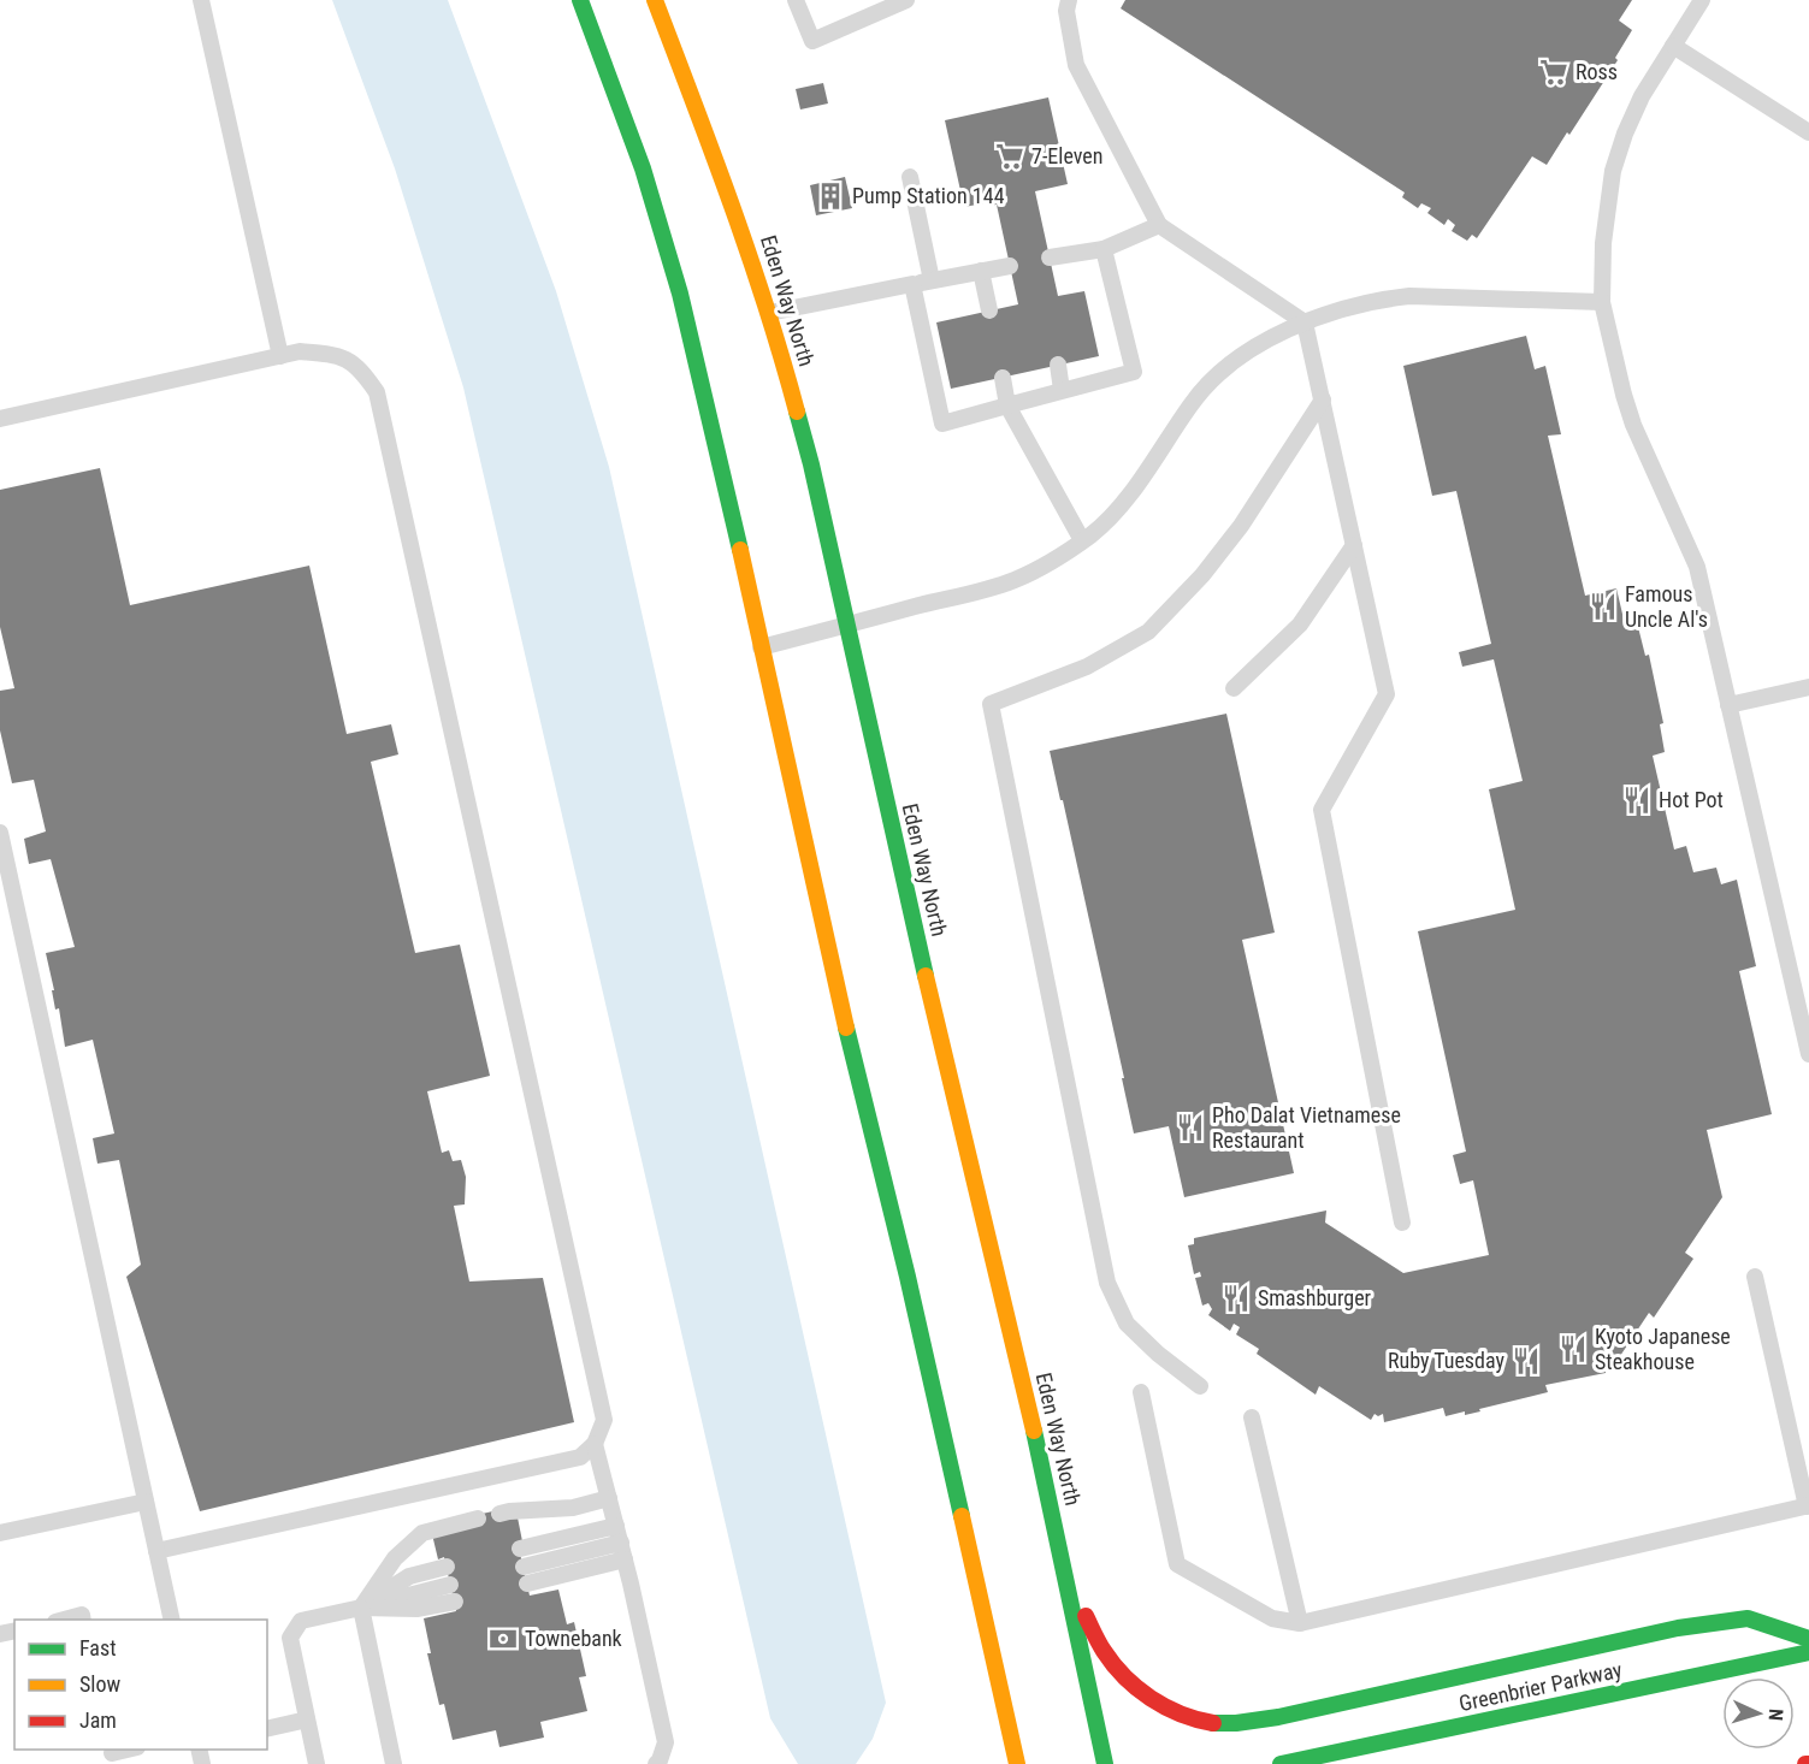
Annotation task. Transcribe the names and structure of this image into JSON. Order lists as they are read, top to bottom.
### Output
{
  "streets": {
    "street": ["Eden Way North", "Greenbrier Parkway"]
  },
  "places": {
    "supermarket": ["Ross", "7-Eleven"],
    "building": ["Pump Station 144"],
    "restaurant": [
      "Famous Uncle Al's",
      "Hot Pot",
      "Pho Dalat Vietnamese Restaurant",
      "Smashburger",
      "Kyoto Japanese Steakhouse",
      "Ruby Tuesday"
    ],
    "bank": ["Townebank"]
  },
  "legend": ["Fast", "Slow", "Jam"],
  "north": "right"
}
